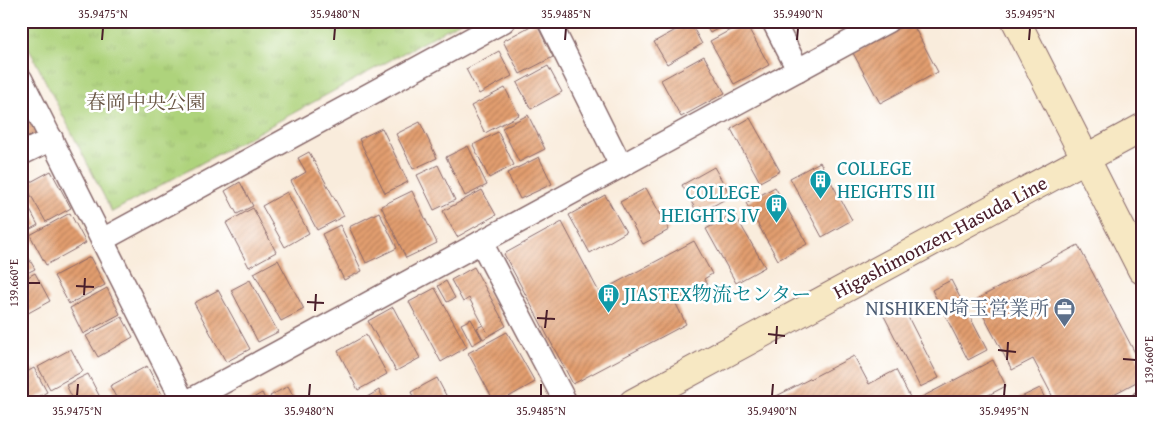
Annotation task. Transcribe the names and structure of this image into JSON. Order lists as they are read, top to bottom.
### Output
{
  "streets": {
    "main road": ["Higashimonzen-Hasuda Line"]
  },
  "parks": ["春岡中央公園"],
  "places": {
    "building": ["COLLEGE HEIGHTS Ⅲ", "COLLEGE HEIGHTS Ⅳ", "JIASTEX物流センター"],
    "office": ["NISHIKEN埼玉営業所"]
  },
  "coordinates": [
    "35.9475°N",
    "35.9480°N",
    "35.9485°N",
    "35.9490°N",
    "35.9495°N",
    "139.660°E"
  ]
}
